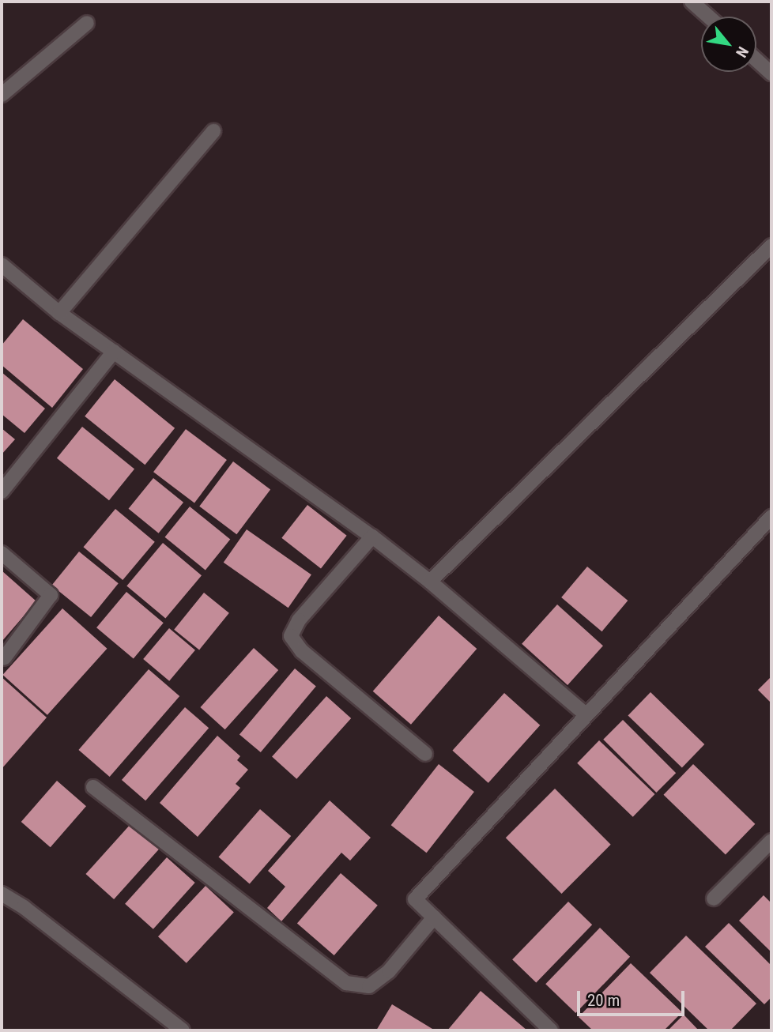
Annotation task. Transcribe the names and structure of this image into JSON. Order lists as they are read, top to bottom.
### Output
{
  "scale_bar": "20 m",
  "north": "bottom right"
}
